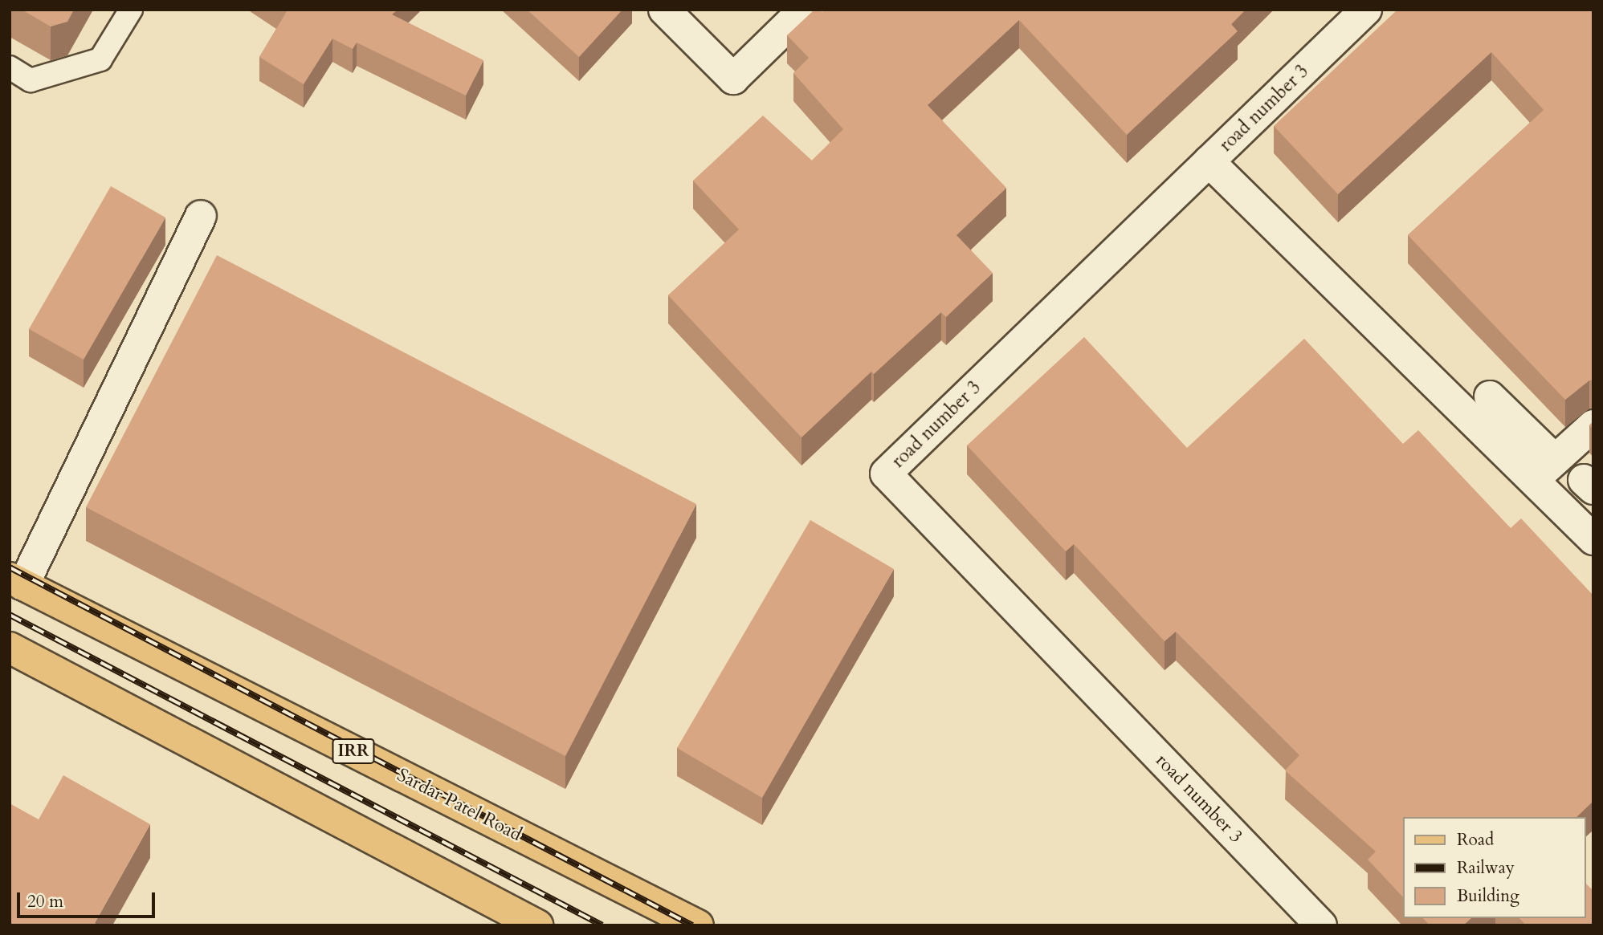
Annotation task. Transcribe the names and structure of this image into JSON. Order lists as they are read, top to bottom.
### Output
{
  "streets": {
    "main road": ["IRR", "Sardar Patel Road"],
    "street": ["road number 3"]
  },
  "legend": ["Road", "Railway", "Building"],
  "scale_bar": "20 m"
}
